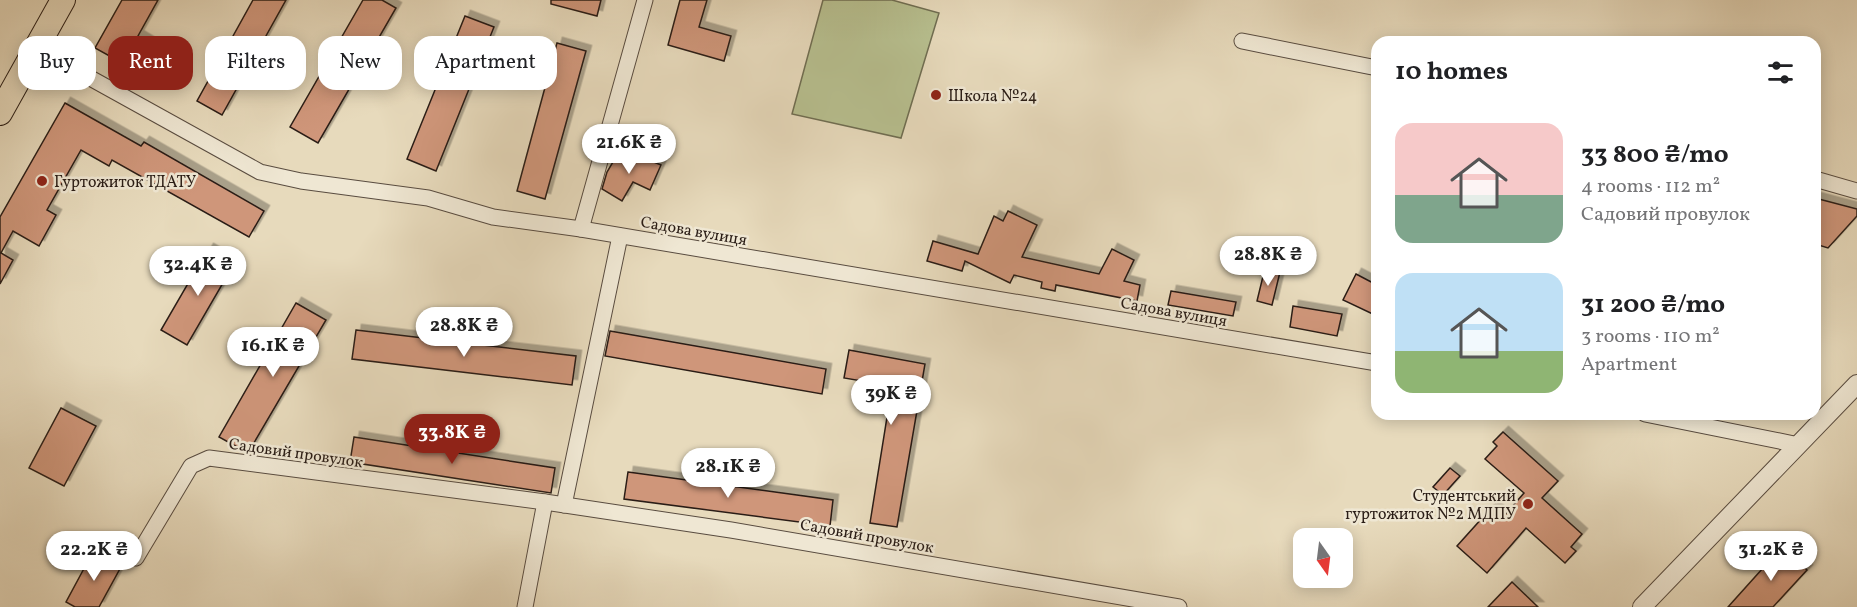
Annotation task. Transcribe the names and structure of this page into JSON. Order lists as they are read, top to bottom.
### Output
{
  "streets": {
    "street": ["Садова вулиця", "Садовий провулок"]
  },
  "places": ["Школа №24", "Гуртожиток ТДАТУ", "Студентський гуртожиток №2 МДПУ"],
  "north": "bottom",
  "page": {
    "chip": [
      "Buy",
      "Rent",
      "Filters",
      "New",
      "Apartment"
    ],
    "heading": "10 homes",
    "list": [
      {
        "name": "33 800 ₴/mo",
        "note": "4 rooms · 112 m² · Садовий провулок"
      },
      {
        "name": "31 200 ₴/mo",
        "note": "3 rooms · 110 m² · Apartment"
      }
    ],
    "price": [
      "21.6K ₴",
      "28.8K ₴",
      "32.4K ₴",
      "28.8K ₴",
      "16.1K ₴",
      "39K ₴",
      "33.8K ₴",
      "28.1K ₴",
      "22.2K ₴",
      "31.2K ₴"
    ]
  }
}
